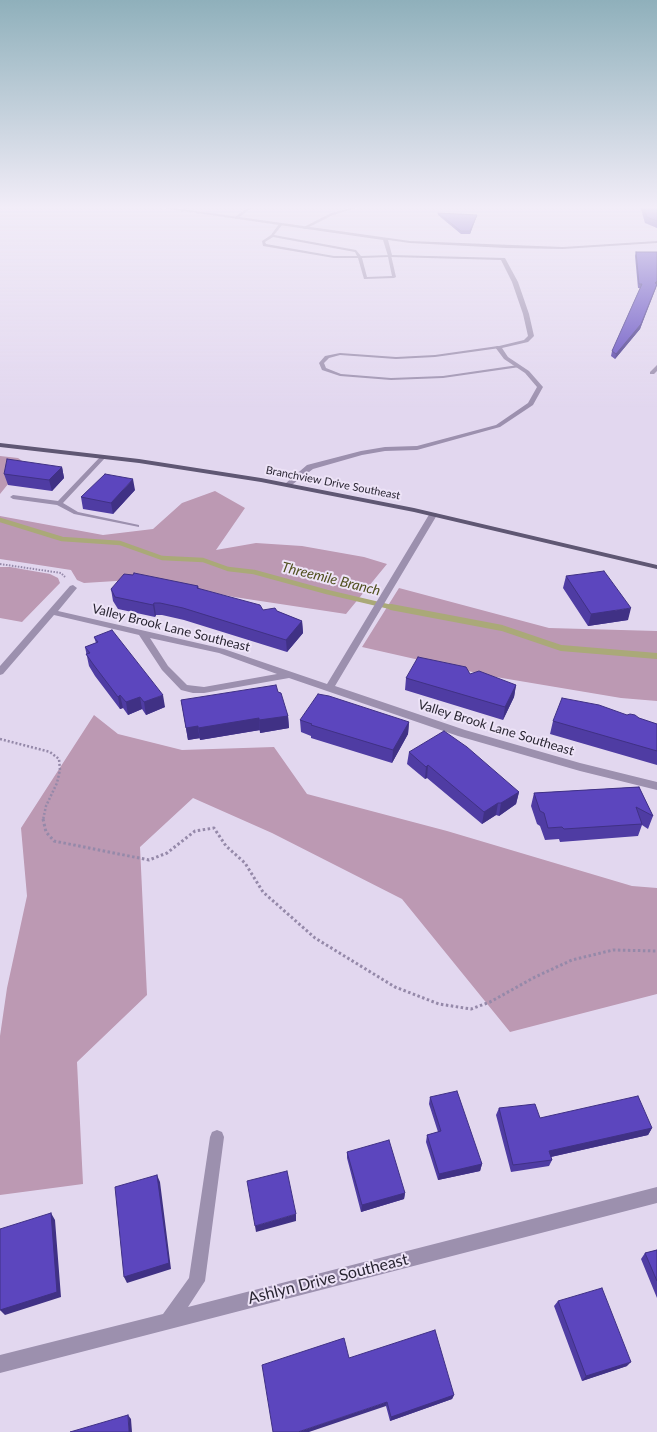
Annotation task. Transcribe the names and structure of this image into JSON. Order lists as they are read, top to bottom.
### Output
{
  "streets": {
    "main road": ["Branchview Drive Southeast"],
    "street": ["Valley Brook Lane Southeast", "Ashlyn Drive Southeast"]
  },
  "water": ["Threemile Branch"]
}
